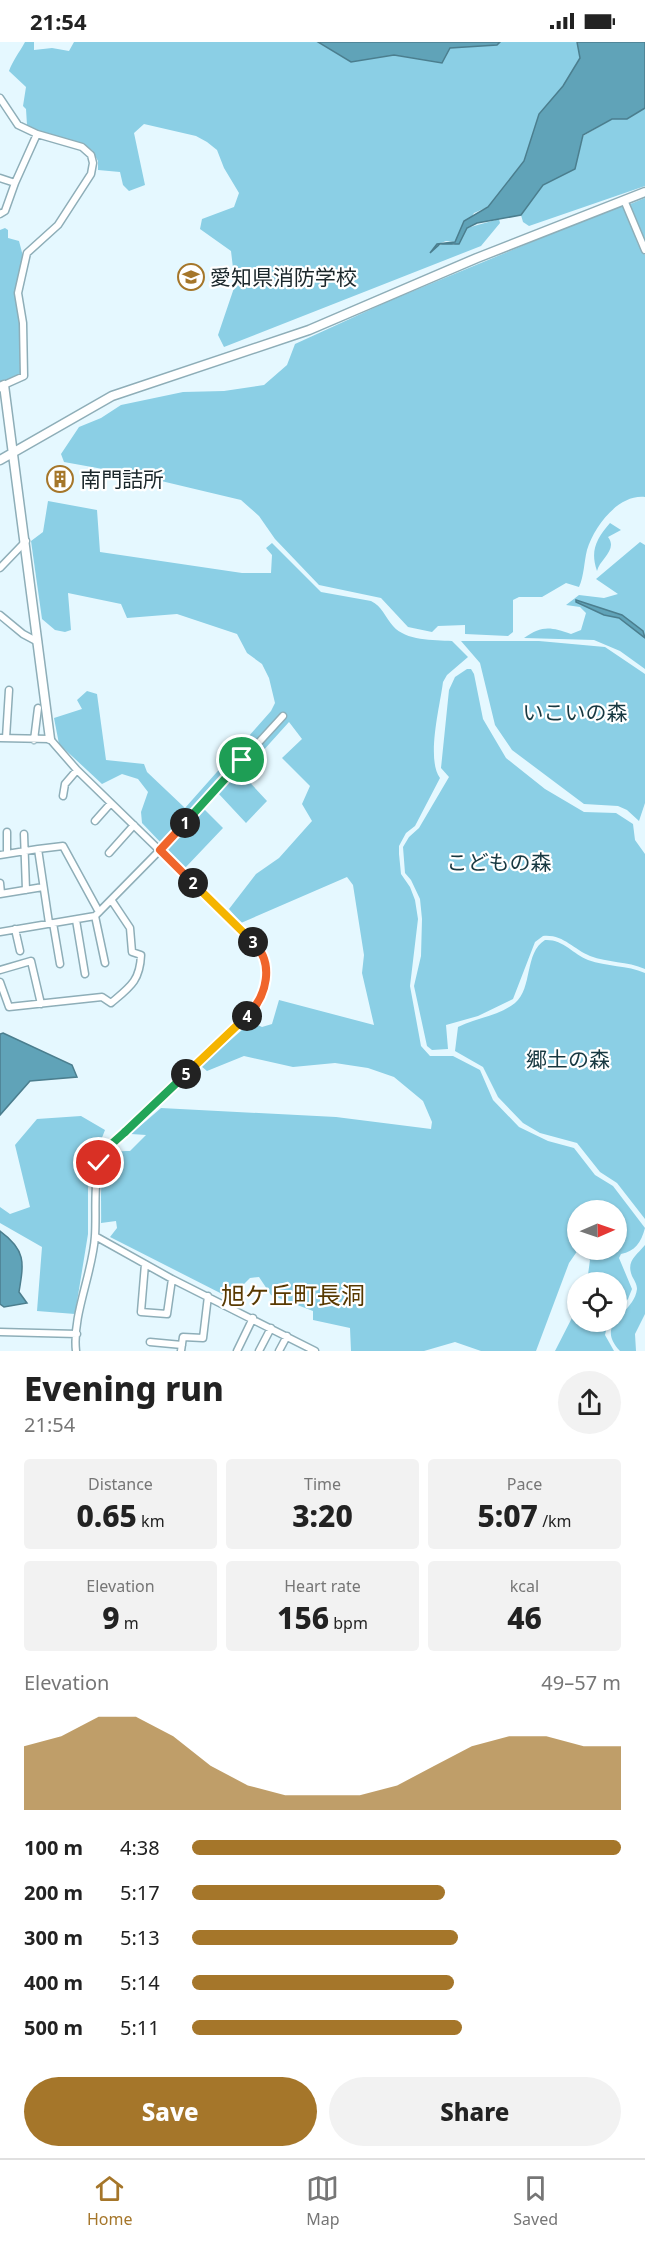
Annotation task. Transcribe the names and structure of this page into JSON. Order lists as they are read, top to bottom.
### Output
{
  "districts": ["旭ケ丘町長洞"],
  "parks": ["いこいの森", "こどもの森", "郷土の森"],
  "places": {
    "school or university": ["愛知県消防学校"],
    "building": ["南門詰所"]
  },
  "north": "right",
  "page": {
    "status": "21:54",
    "pins": [
      "1",
      "2",
      "3",
      "4",
      "5"
    ],
    "heading": ["Evening run", "21:54"],
    "stats": [
      ["Distance", "0.65 km"],
      ["Time", "3:20"],
      ["Pace", "5:07 /km"],
      ["Elevation", "9 m"],
      ["Heart rate", "156 bpm"],
      ["kcal", "46"]
    ],
    "chart": ["Elevation", "49–57 m"],
    "list": [
      {
        "name": "100 m",
        "note": "4:38"
      },
      {
        "name": "200 m",
        "note": "5:17"
      },
      {
        "name": "300 m",
        "note": "5:13"
      },
      {
        "name": "400 m",
        "note": "5:14"
      },
      {
        "name": "500 m",
        "note": "5:11"
      }
    ],
    "buttons": ["Save", "Share"],
    "tabs": ["Home", "Map", "Saved"]
  }
}
